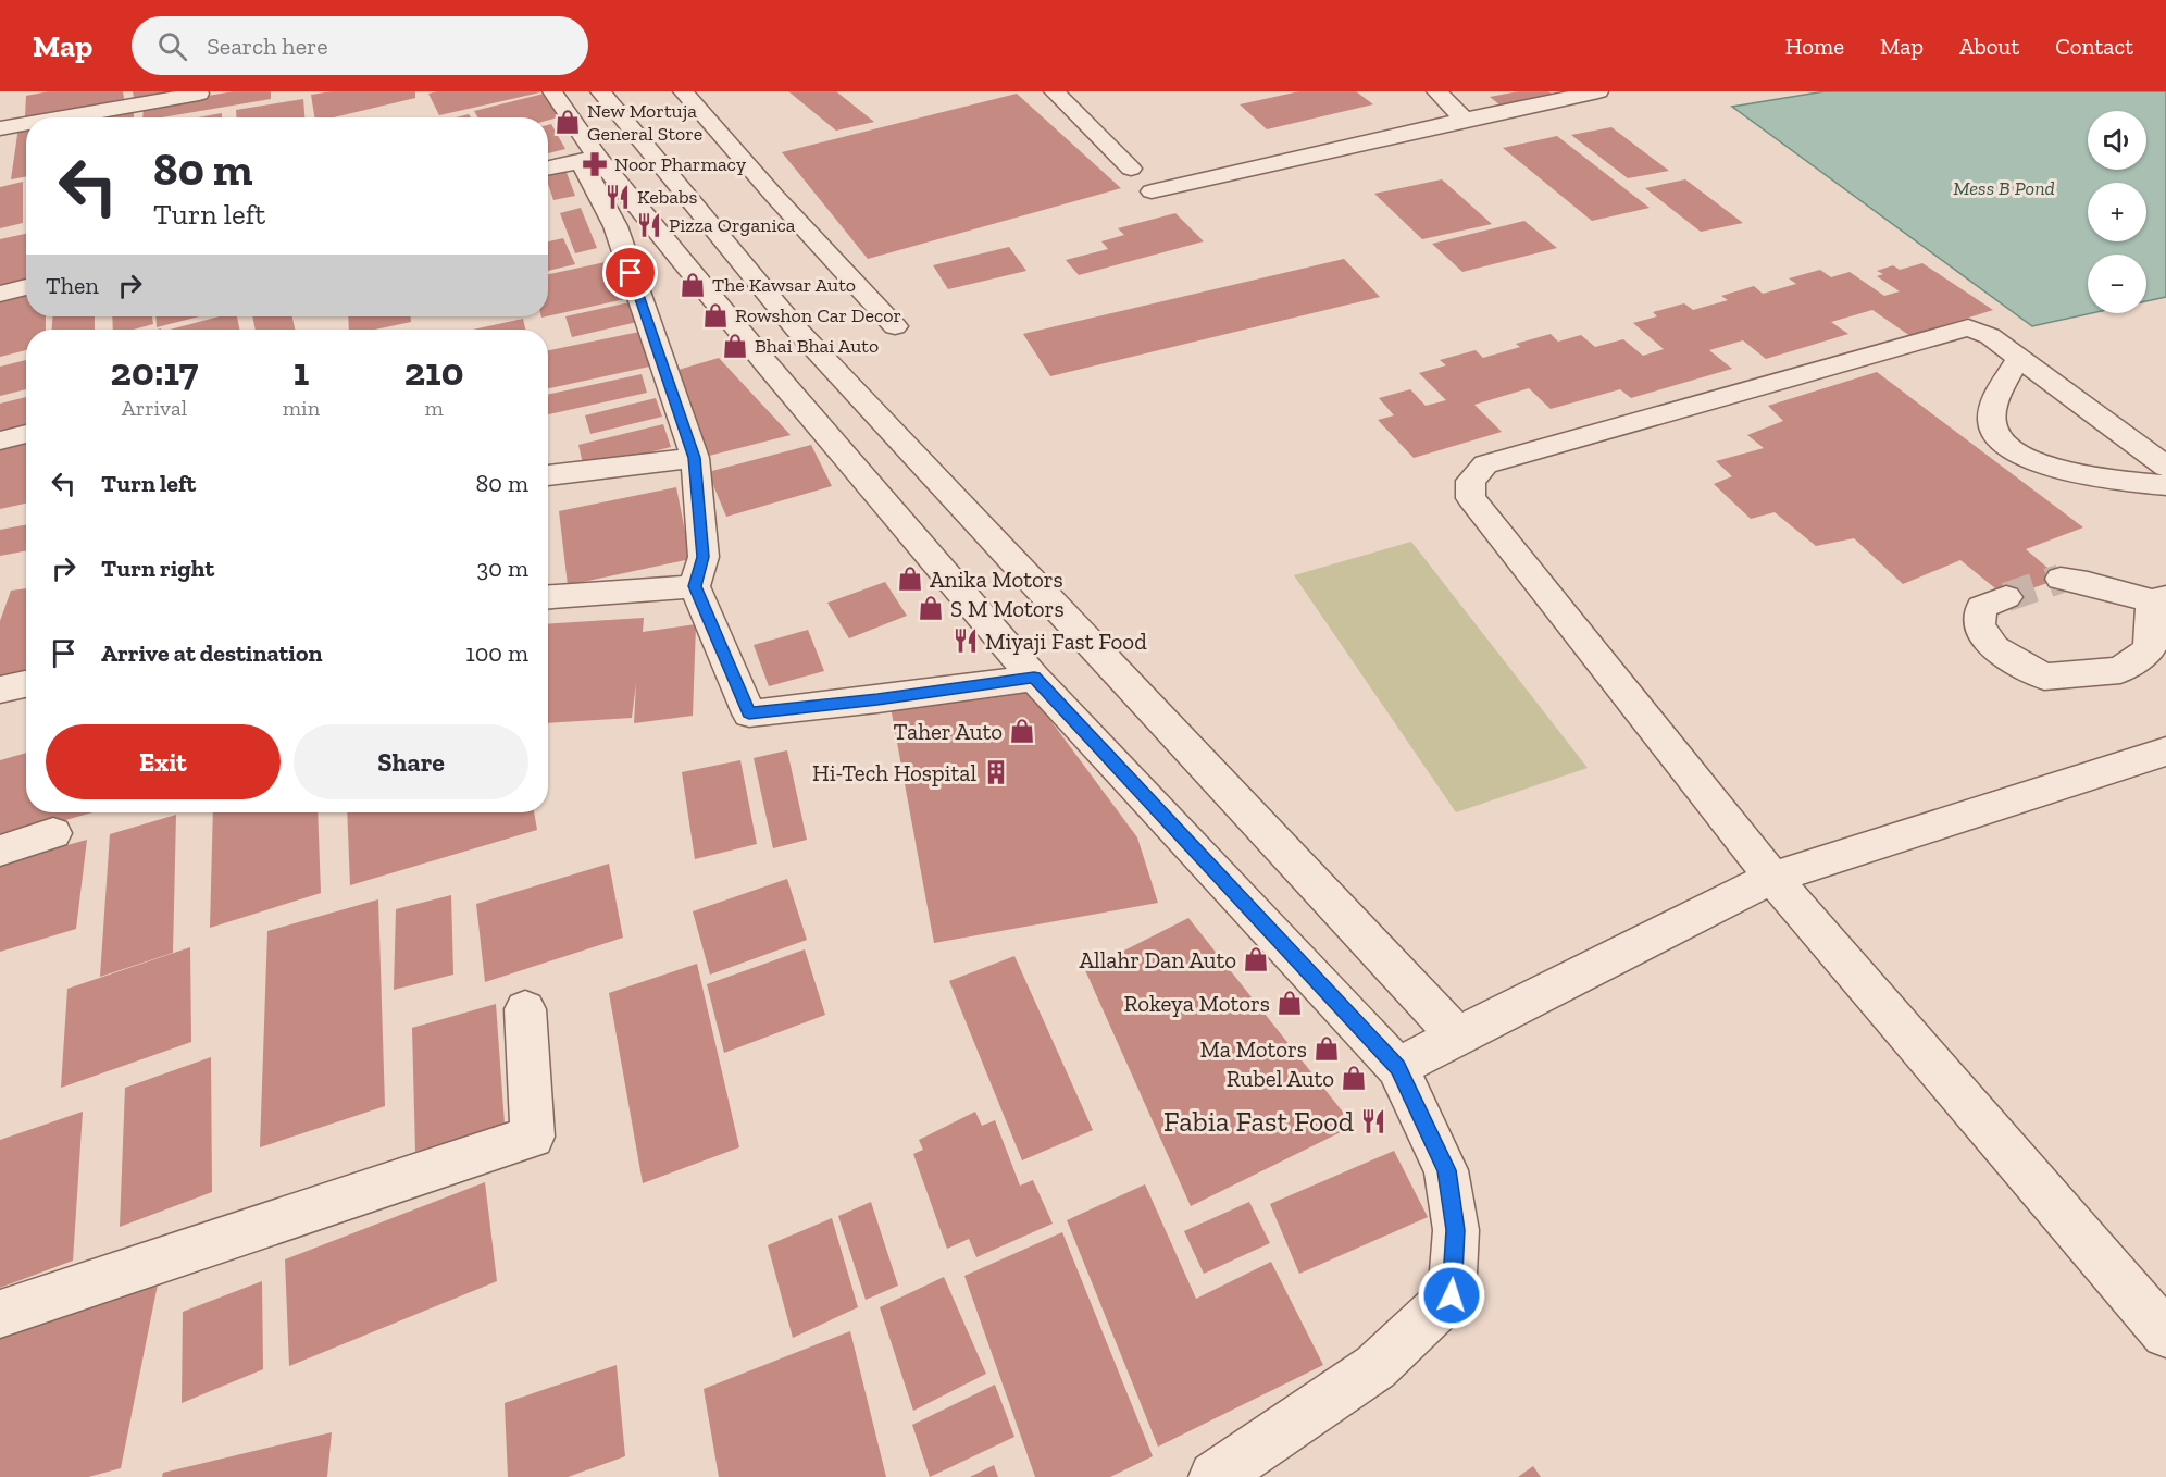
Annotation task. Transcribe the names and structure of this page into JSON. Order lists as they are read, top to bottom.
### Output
{
  "water": ["Mess B Pond"],
  "places": {
    "shop": [
      "New Mortuja General Store",
      "The Kawsar Auto",
      "Rowshon Car Decor",
      "Bhai Bhai Auto",
      "Anika Motors",
      "S M Motors",
      "Taher Auto",
      "Allahr Dan Auto",
      "Rokeya Motors",
      "Ma Motors",
      "Rubel Auto"
    ],
    "pharmacy": ["Noor Pharmacy"],
    "restaurant": [
      "Kebabs",
      "Pizza Organica",
      "Miyaji Fast Food",
      "Fabia Fast Food"
    ],
    "building": ["Hi-Tech Hospital"]
  },
  "page": {
    "header": "Map",
    "search": "Search here",
    "nav": [
      "Home",
      "Map",
      "About",
      "Contact"
    ],
    "map_buttons": ["+", "−"],
    "turn": ["80 m", "Turn left"],
    "then": "Then",
    "eta": [
      "20:17",
      "Arrival",
      "1",
      "min",
      "210",
      "m"
    ],
    "list": [
      {
        "name": "Turn left",
        "value": "80 m"
      },
      {
        "name": "Turn right",
        "value": "30 m"
      },
      {
        "name": "Arrive at destination",
        "value": "100 m"
      }
    ],
    "buttons": ["Exit", "Share"]
  }
}
